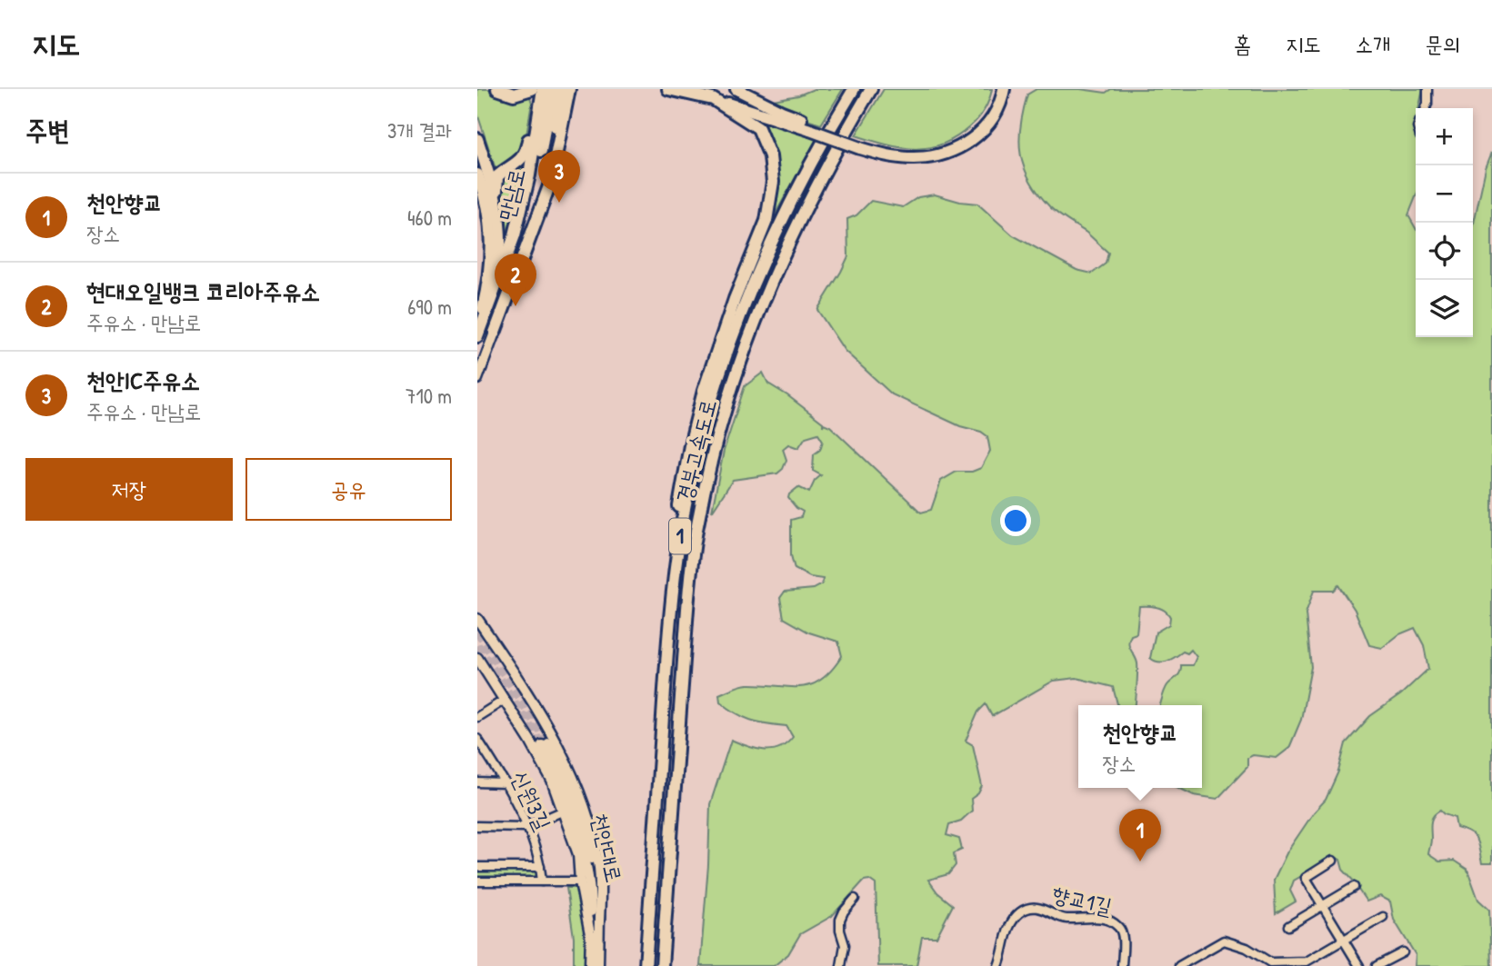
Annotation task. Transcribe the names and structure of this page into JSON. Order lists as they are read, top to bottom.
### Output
{
  "streets": {
    "highway": ["만남로", "경부고속도로", "1"],
    "main road": ["천안대로"],
    "street": ["신원3길", "향교1길"]
  },
  "page": {
    "header": "지도",
    "nav": [
      "홈",
      "지도",
      "소개",
      "문의"
    ],
    "heading": ["주변", "3개 결과"],
    "map_buttons": ["+", "−"],
    "pins": ["3", "2", "1"],
    "list": [
      {
        "mark": "1",
        "name": "천안향교",
        "note": "장소",
        "value": "460 m"
      },
      {
        "mark": "2",
        "name": "현대오일뱅크 코리아주유소",
        "note": "주유소 · 만남로",
        "value": "690 m"
      },
      {
        "mark": "3",
        "name": "천안IC주유소",
        "note": "주유소 · 만남로",
        "value": "710 m"
      }
    ],
    "buttons": ["저장", "공유"],
    "popup": ["천안향교", "장소"]
  }
}
